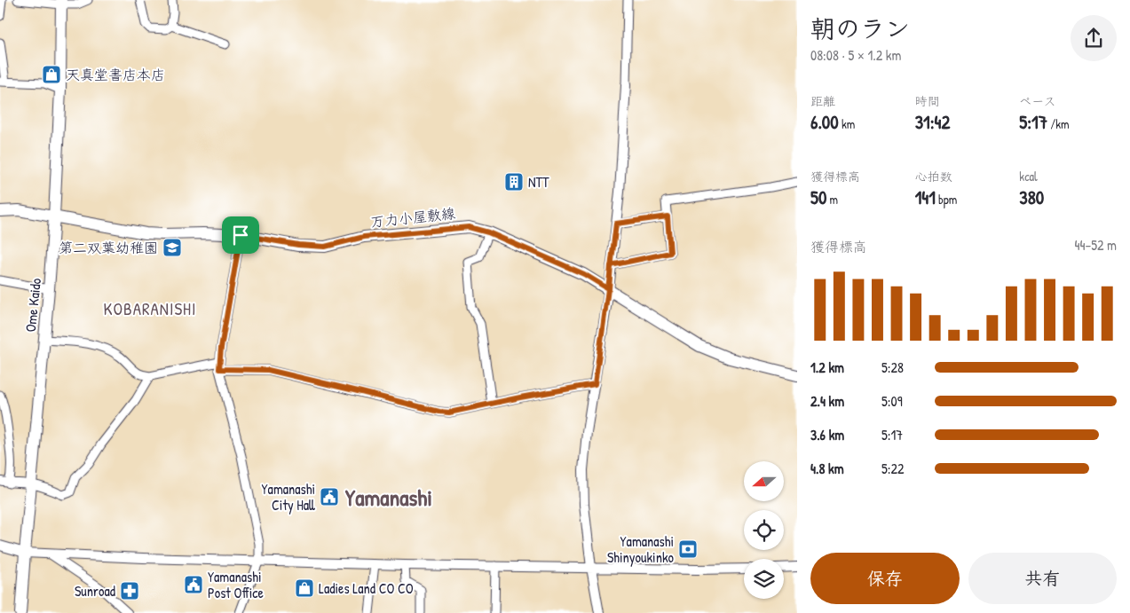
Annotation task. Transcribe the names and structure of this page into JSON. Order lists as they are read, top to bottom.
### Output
{
  "streets": {
    "main road": ["万力小屋敷線", "Ome Kaido"]
  },
  "crossings": [
    ["万力小屋敷線", "Ome Kaido"]
  ],
  "districts": ["KOBARANISHI", "Yamanashi"],
  "places": {
    "shop": ["天真堂書店本店", "Ladies Land CO CO"],
    "building": ["NTT"],
    "school or university": ["第二双葉幼稚園"],
    "public building": ["Yamanashi City Hall", "Yamanashi Post Office"],
    "bank": ["Yamanashi Shinyoukinko"],
    "pharmacy": ["Sunroad"]
  },
  "north": "left",
  "page": {
    "heading": ["朝のラン", "08:08 · 5 × 1.2 km"],
    "stats": [
      ["距離", "6.00 km"],
      ["時間", "31:42"],
      ["ペース", "5:17 /km"],
      ["獲得標高", "50 m"],
      ["心拍数", "141 bpm"],
      ["kcal", "380"]
    ],
    "chart": ["獲得標高", "44–52 m"],
    "list": [
      {
        "name": "1.2 km",
        "note": "5:28"
      },
      {
        "name": "2.4 km",
        "note": "5:09"
      },
      {
        "name": "3.6 km",
        "note": "5:17"
      },
      {
        "name": "4.8 km",
        "note": "5:22"
      }
    ],
    "buttons": ["保存", "共有"]
  }
}
